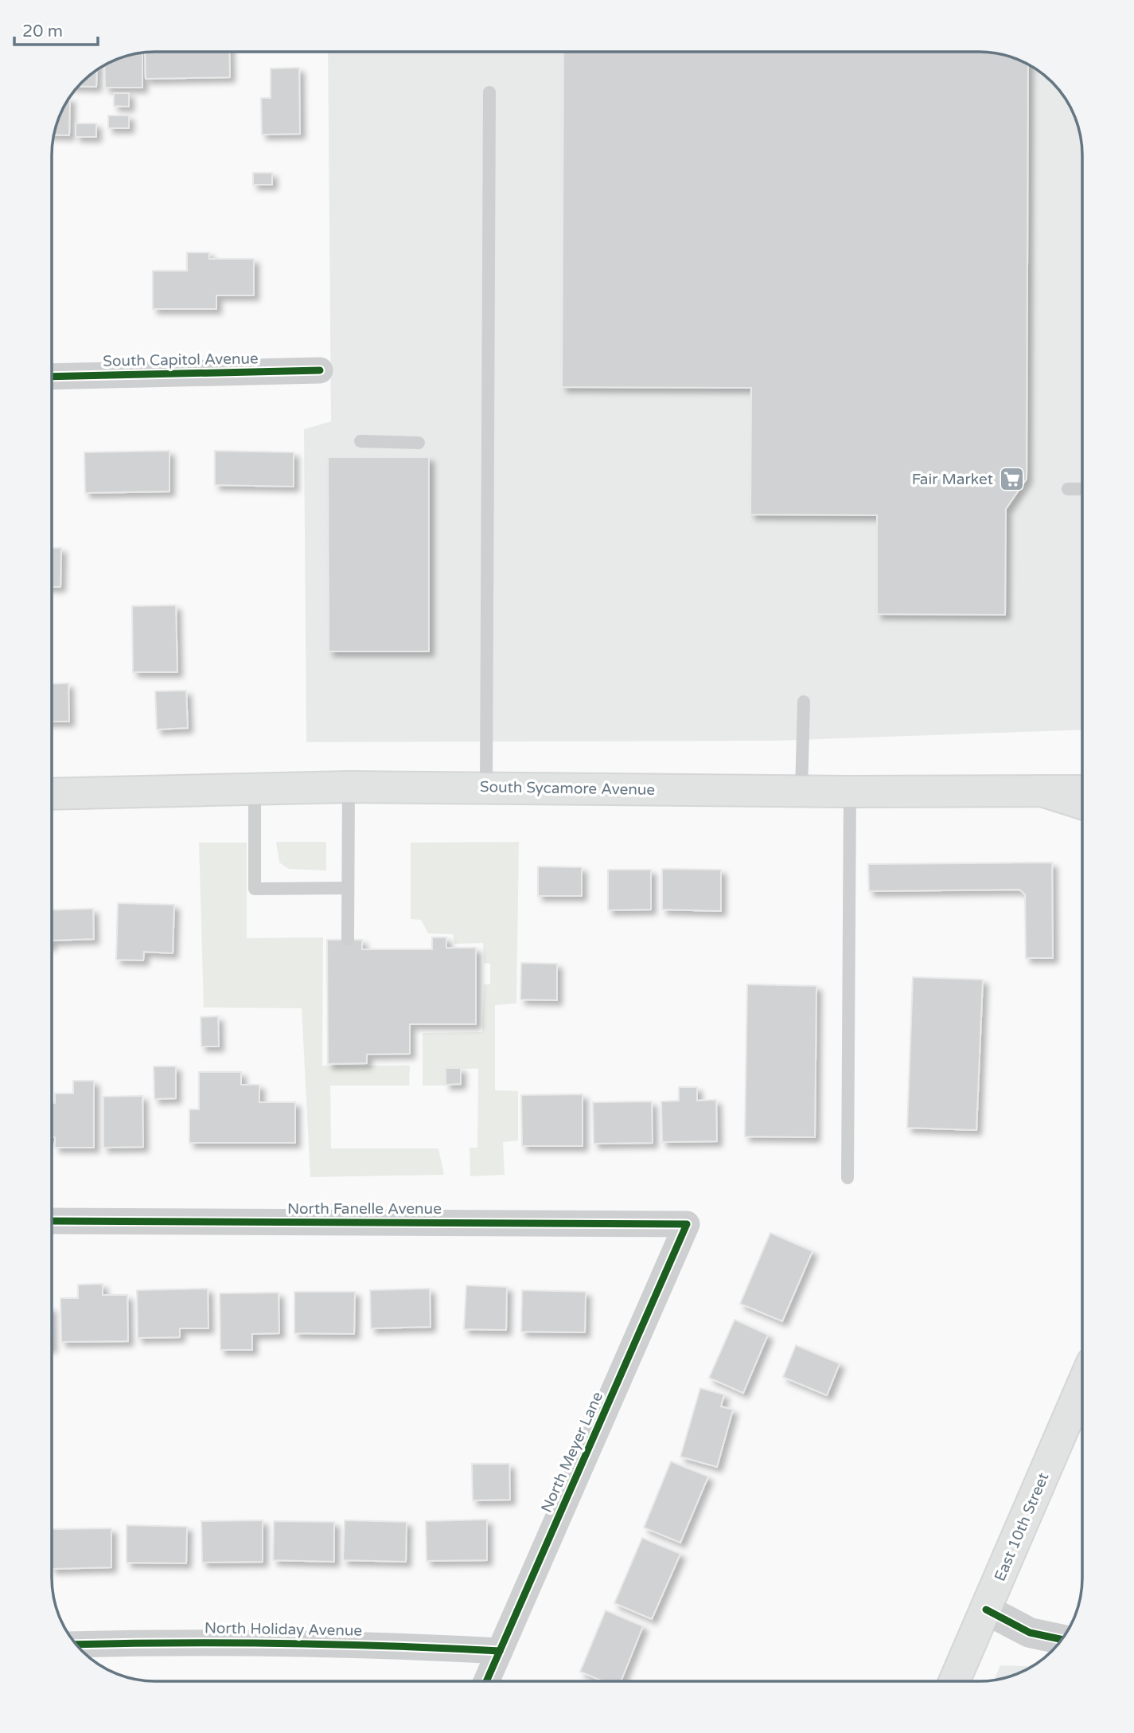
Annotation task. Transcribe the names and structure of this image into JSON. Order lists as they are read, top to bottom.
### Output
{
  "streets": {
    "main road": ["South Sycamore Avenue", "East 10th Street"],
    "street": [
      "South Capitol Avenue",
      "North Fanelle Avenue",
      "North Meyer Lane",
      "North Holiday Avenue"
    ]
  },
  "crossings": [
    ["North Fanelle Avenue", "North Meyer Lane"],
    ["North Meyer Lane", "North Holiday Avenue"]
  ],
  "places": {
    "supermarket": ["Fair Market"]
  },
  "scale_bar": "20 m"
}
